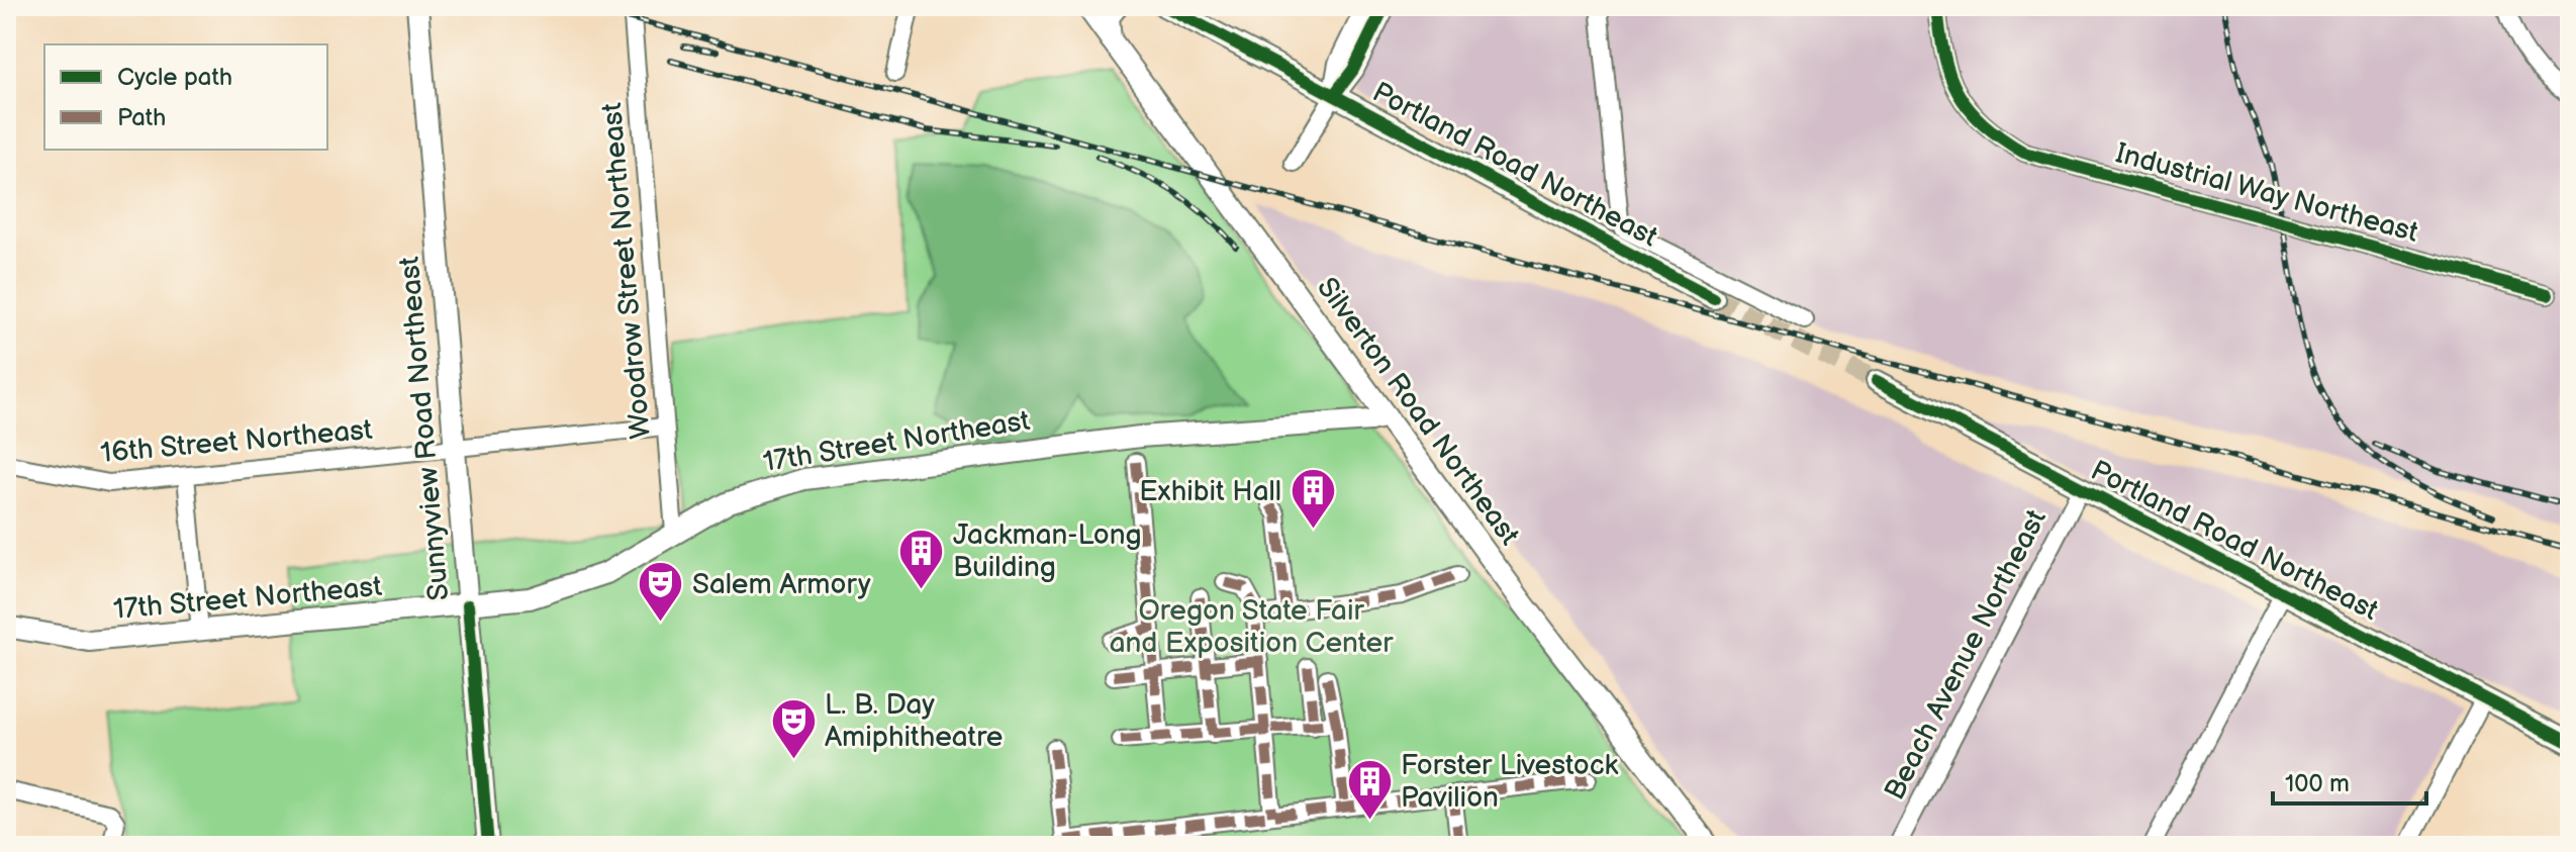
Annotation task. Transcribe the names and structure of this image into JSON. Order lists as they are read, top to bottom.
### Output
{
  "streets": {
    "main road": [
      "Portland Road Northeast",
      "Silverton Road Northeast",
      "Sunnyview Road Northeast",
      "17th Street Northeast"
    ],
    "street": [
      "Industrial Way Northeast",
      "Woodrow Street Northeast",
      "16th Street Northeast",
      "Beach Avenue Northeast"
    ]
  },
  "crossings": [
    ["Portland Road Northeast", "Beach Avenue Northeast"],
    ["Woodrow Street Northeast", "16th Street Northeast"],
    ["Woodrow Street Northeast", "17th Street Northeast"],
    ["Silverton Road Northeast", "17th Street Northeast"],
    ["Sunnyview Road Northeast", "16th Street Northeast"],
    ["Sunnyview Road Northeast", "17th Street Northeast"]
  ],
  "parks": ["Oregon State Fair and Exposition Center"],
  "places": {
    "building": ["Exhibit Hall", "Jackman-Long Building", "Forster Livestock Pavilion"],
    "theatre": ["Salem Armory", "L. B. Day Amiphitheatre"]
  },
  "legend": ["Cycle path", "Path"],
  "scale_bar": "100 m"
}
